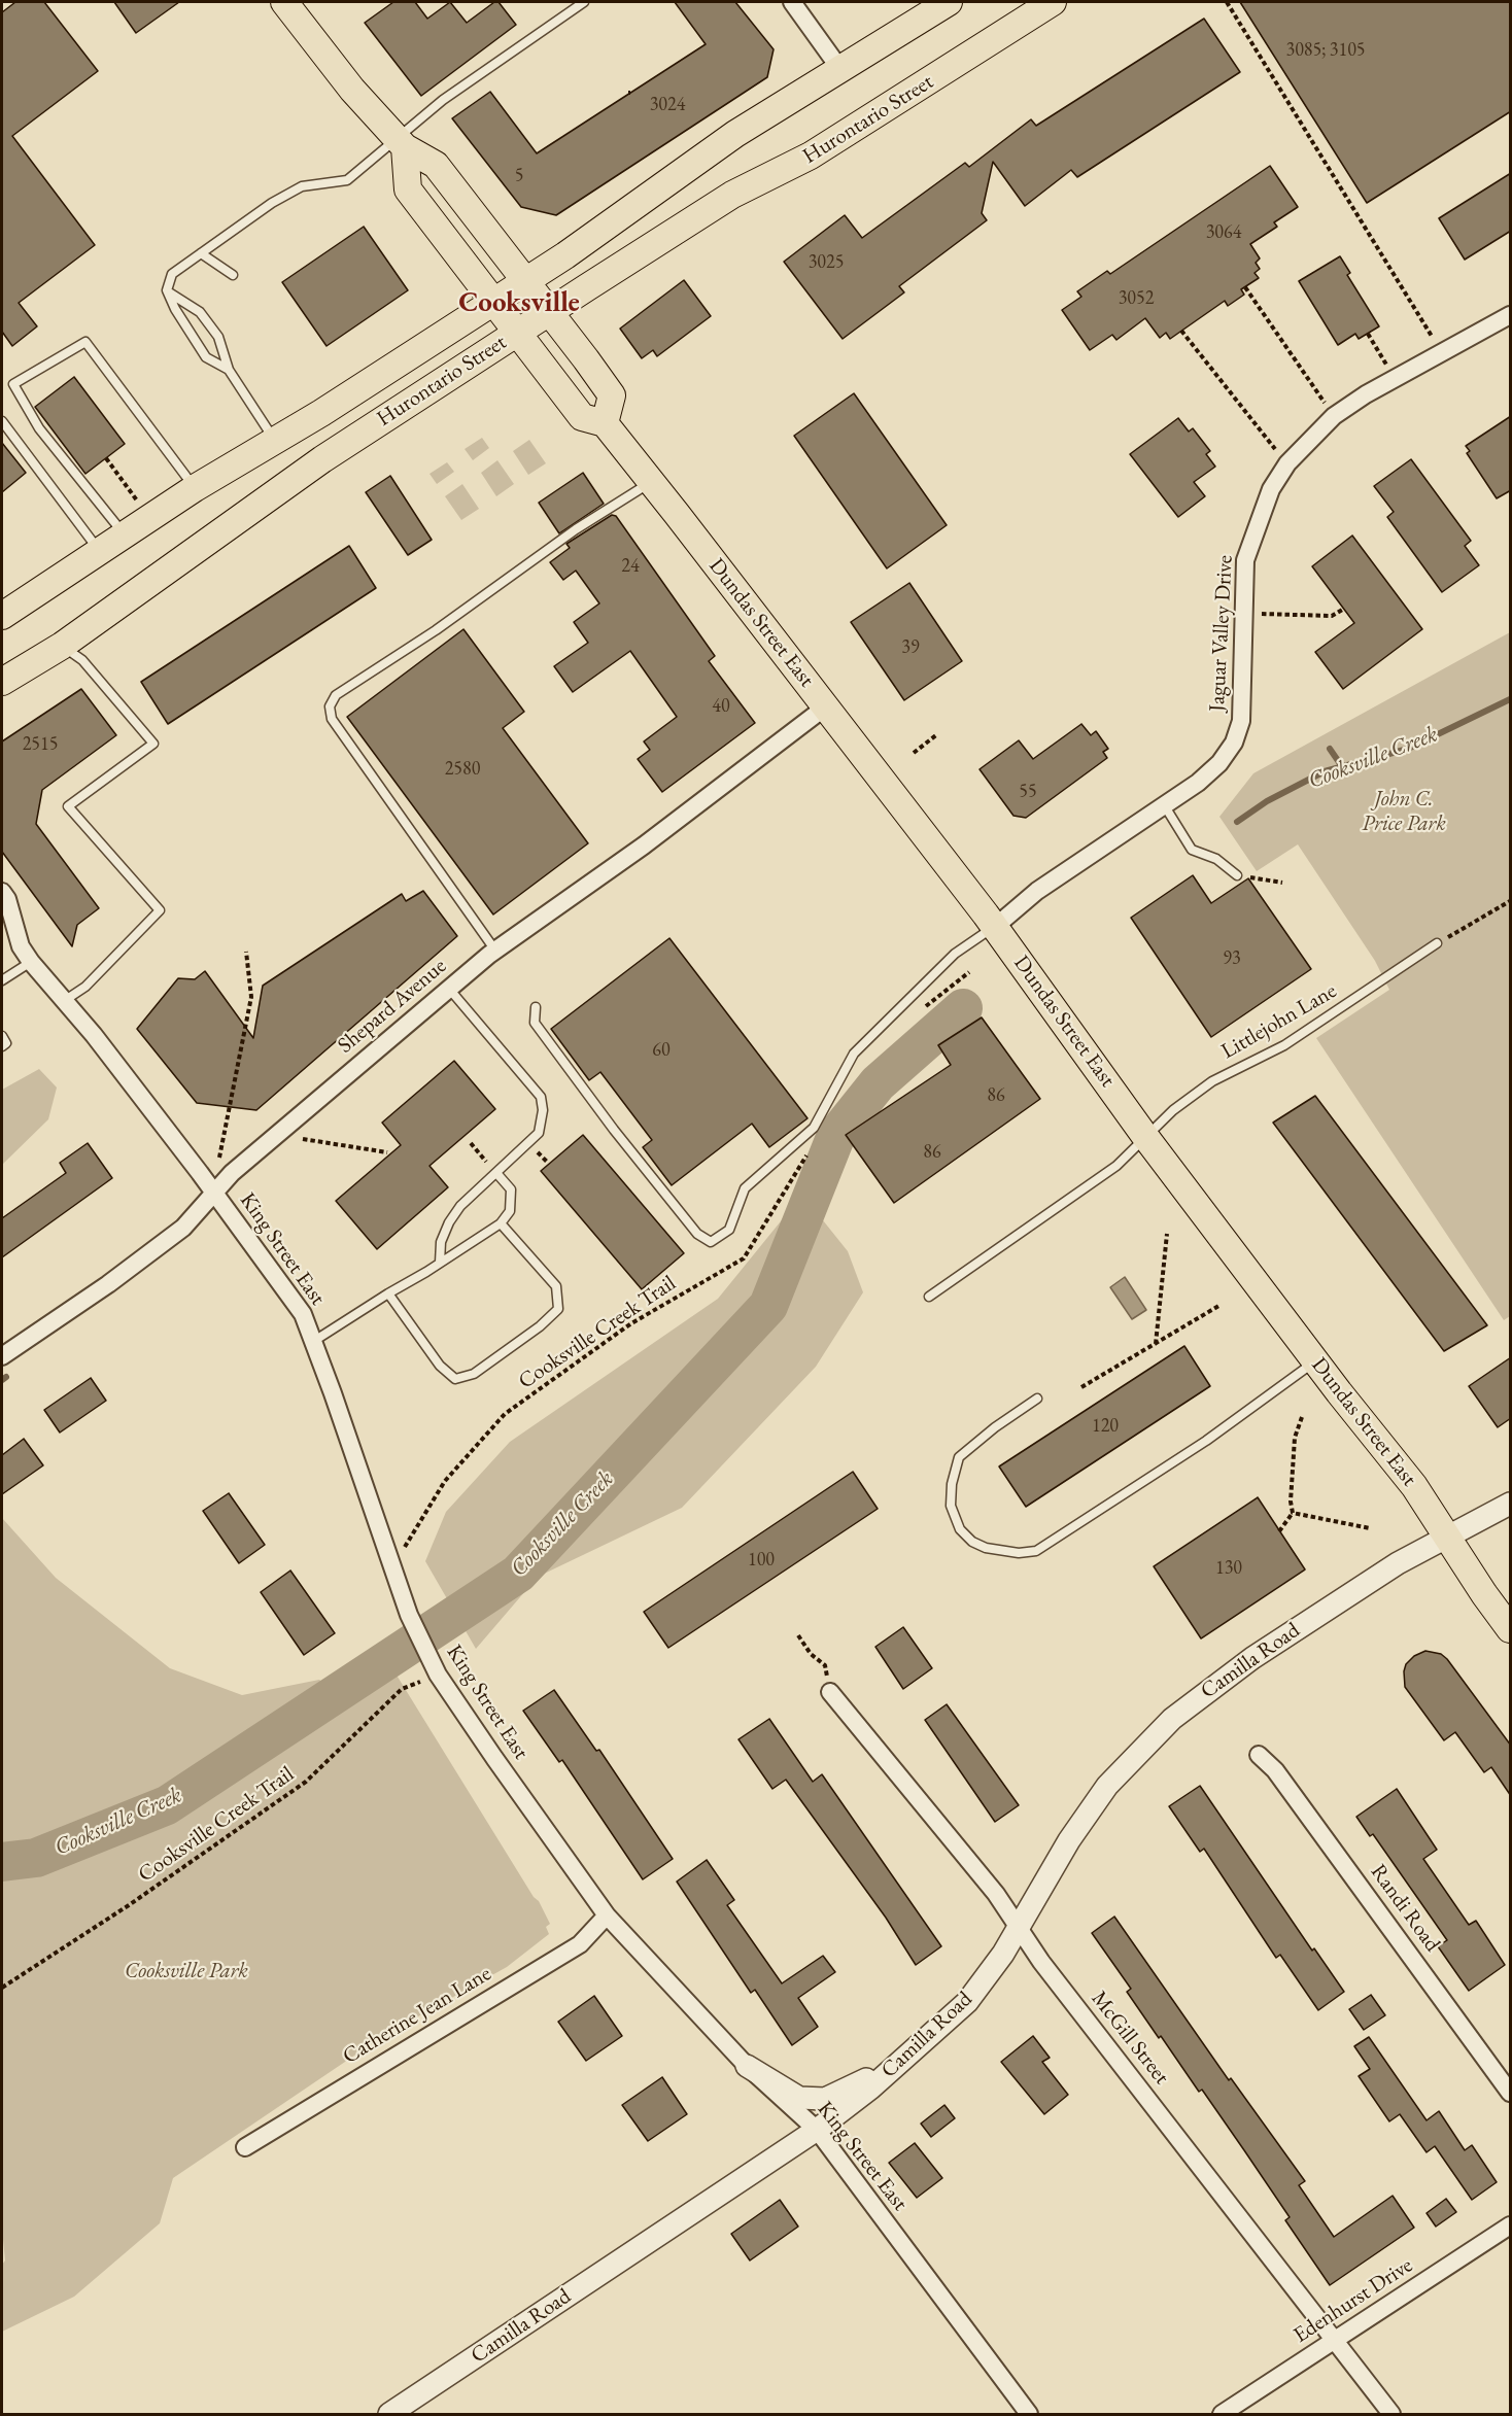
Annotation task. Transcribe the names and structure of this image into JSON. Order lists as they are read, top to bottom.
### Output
{
  "streets": {
    "main road": ["Hurontario Street", "Dundas Street East"],
    "street": [
      "Jaguar Valley Drive",
      "Shepard Avenue",
      "King Street East",
      "Camilla Road",
      "Randi Road",
      "Catherine Jean Lane",
      "McGill Street",
      "Edenhurst Drive"
    ],
    "lane": ["Littlejohn Lane"],
    "path": ["Cooksville Creek Trail"]
  },
  "crossings": [
    ["Hurontario Street", "Dundas Street East"],
    ["Dundas Street East", "Jaguar Valley Drive"],
    ["Dundas Street East", "Shepard Avenue"],
    ["Dundas Street East", "Littlejohn Lane"],
    ["Dundas Street East", "Camilla Road"],
    ["Shepard Avenue", "King Street East"],
    ["King Street East", "Cooksville Creek Trail"],
    ["King Street East", "Camilla Road"],
    ["King Street East", "Catherine Jean Lane"],
    ["Camilla Road", "McGill Street"],
    ["McGill Street", "Edenhurst Drive"]
  ],
  "districts": ["Cooksville"],
  "water": ["Cooksville Creek"],
  "parks": ["John C. Price Park", "Cooksville Park"],
  "house_numbers": [
    "3085; 3105",
    "3024",
    "5",
    "3064",
    "3025",
    "3052",
    "24",
    "39",
    "40",
    "2515",
    "2580",
    "55",
    "93",
    "60",
    "86",
    "86",
    "120",
    "100",
    "130"
  ]
}
